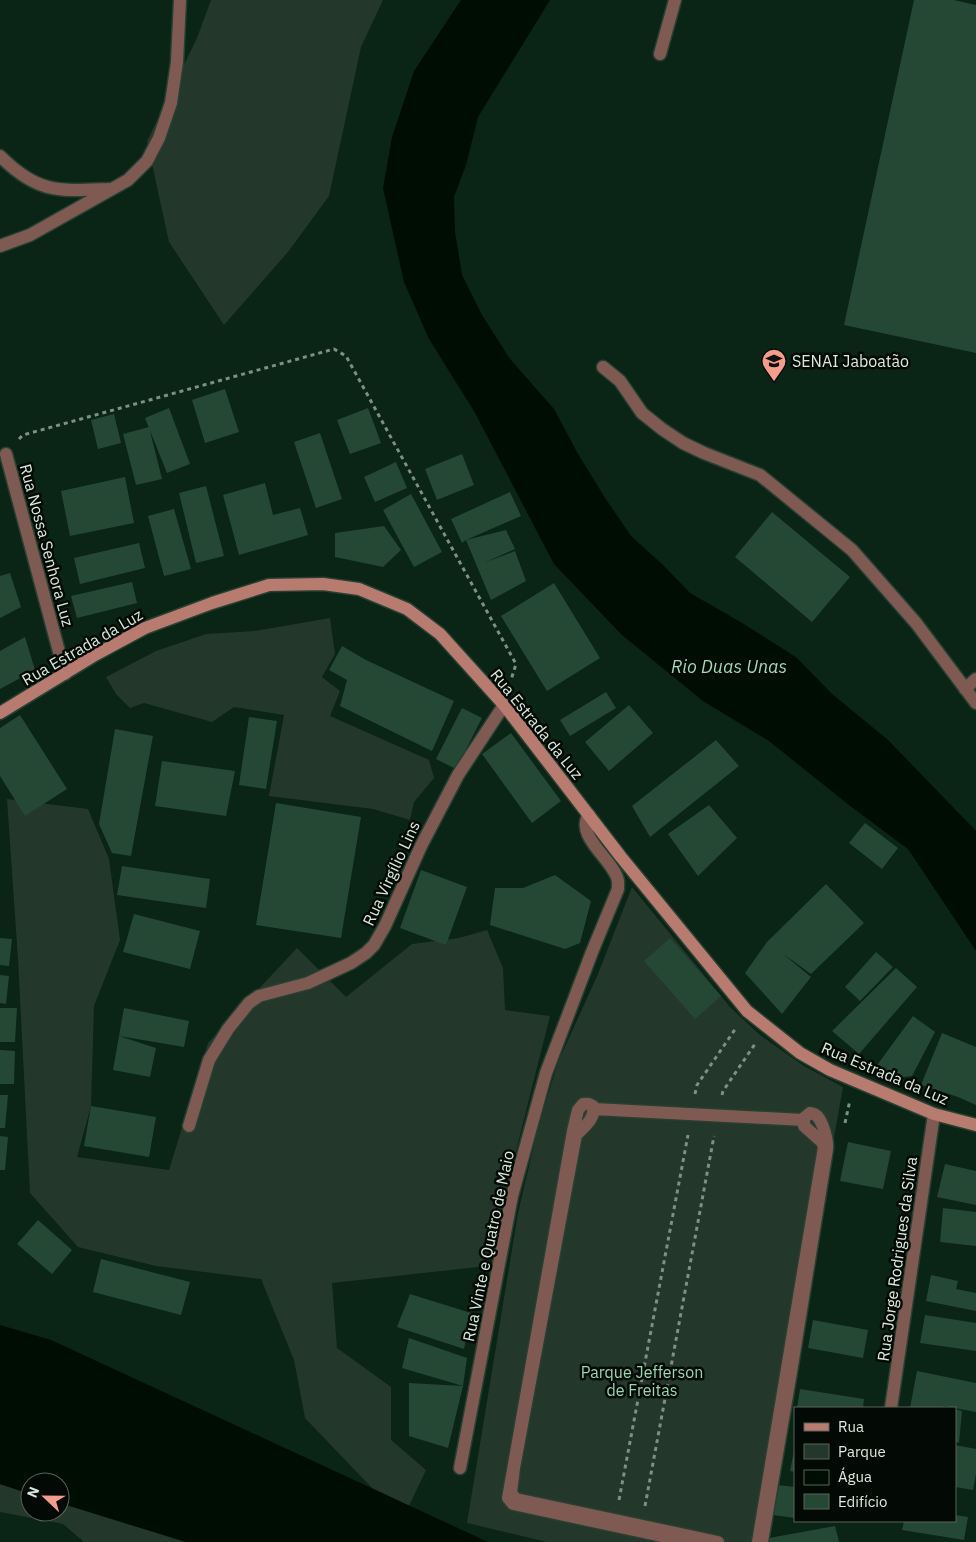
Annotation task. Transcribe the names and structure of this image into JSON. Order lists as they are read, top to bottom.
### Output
{
  "streets": {
    "main road": ["Rua Estrada da Luz"],
    "street": [
      "Rua Nossa Senhora Luz",
      "Rua Virgílio Lins",
      "Rua Vinte e Quatro de Maio",
      "Rua Jorge Rodrigues da Silva"
    ]
  },
  "crossings": [
    ["Rua Nossa Senhora Luz", "Rua Estrada da Luz"],
    ["Rua Estrada da Luz", "Rua Virgílio Lins"],
    ["Rua Estrada da Luz", "Rua Vinte e Quatro de Maio"],
    ["Rua Estrada da Luz", "Rua Jorge Rodrigues da Silva"]
  ],
  "water": ["Rio Duas Unas"],
  "parks": ["Parque Jefferson de Freitas"],
  "places": {
    "school or university": ["SENAI Jaboatão"]
  },
  "legend": [
    "Rua",
    "Parque",
    "Água",
    "Edifício"
  ],
  "north": "left"
}
